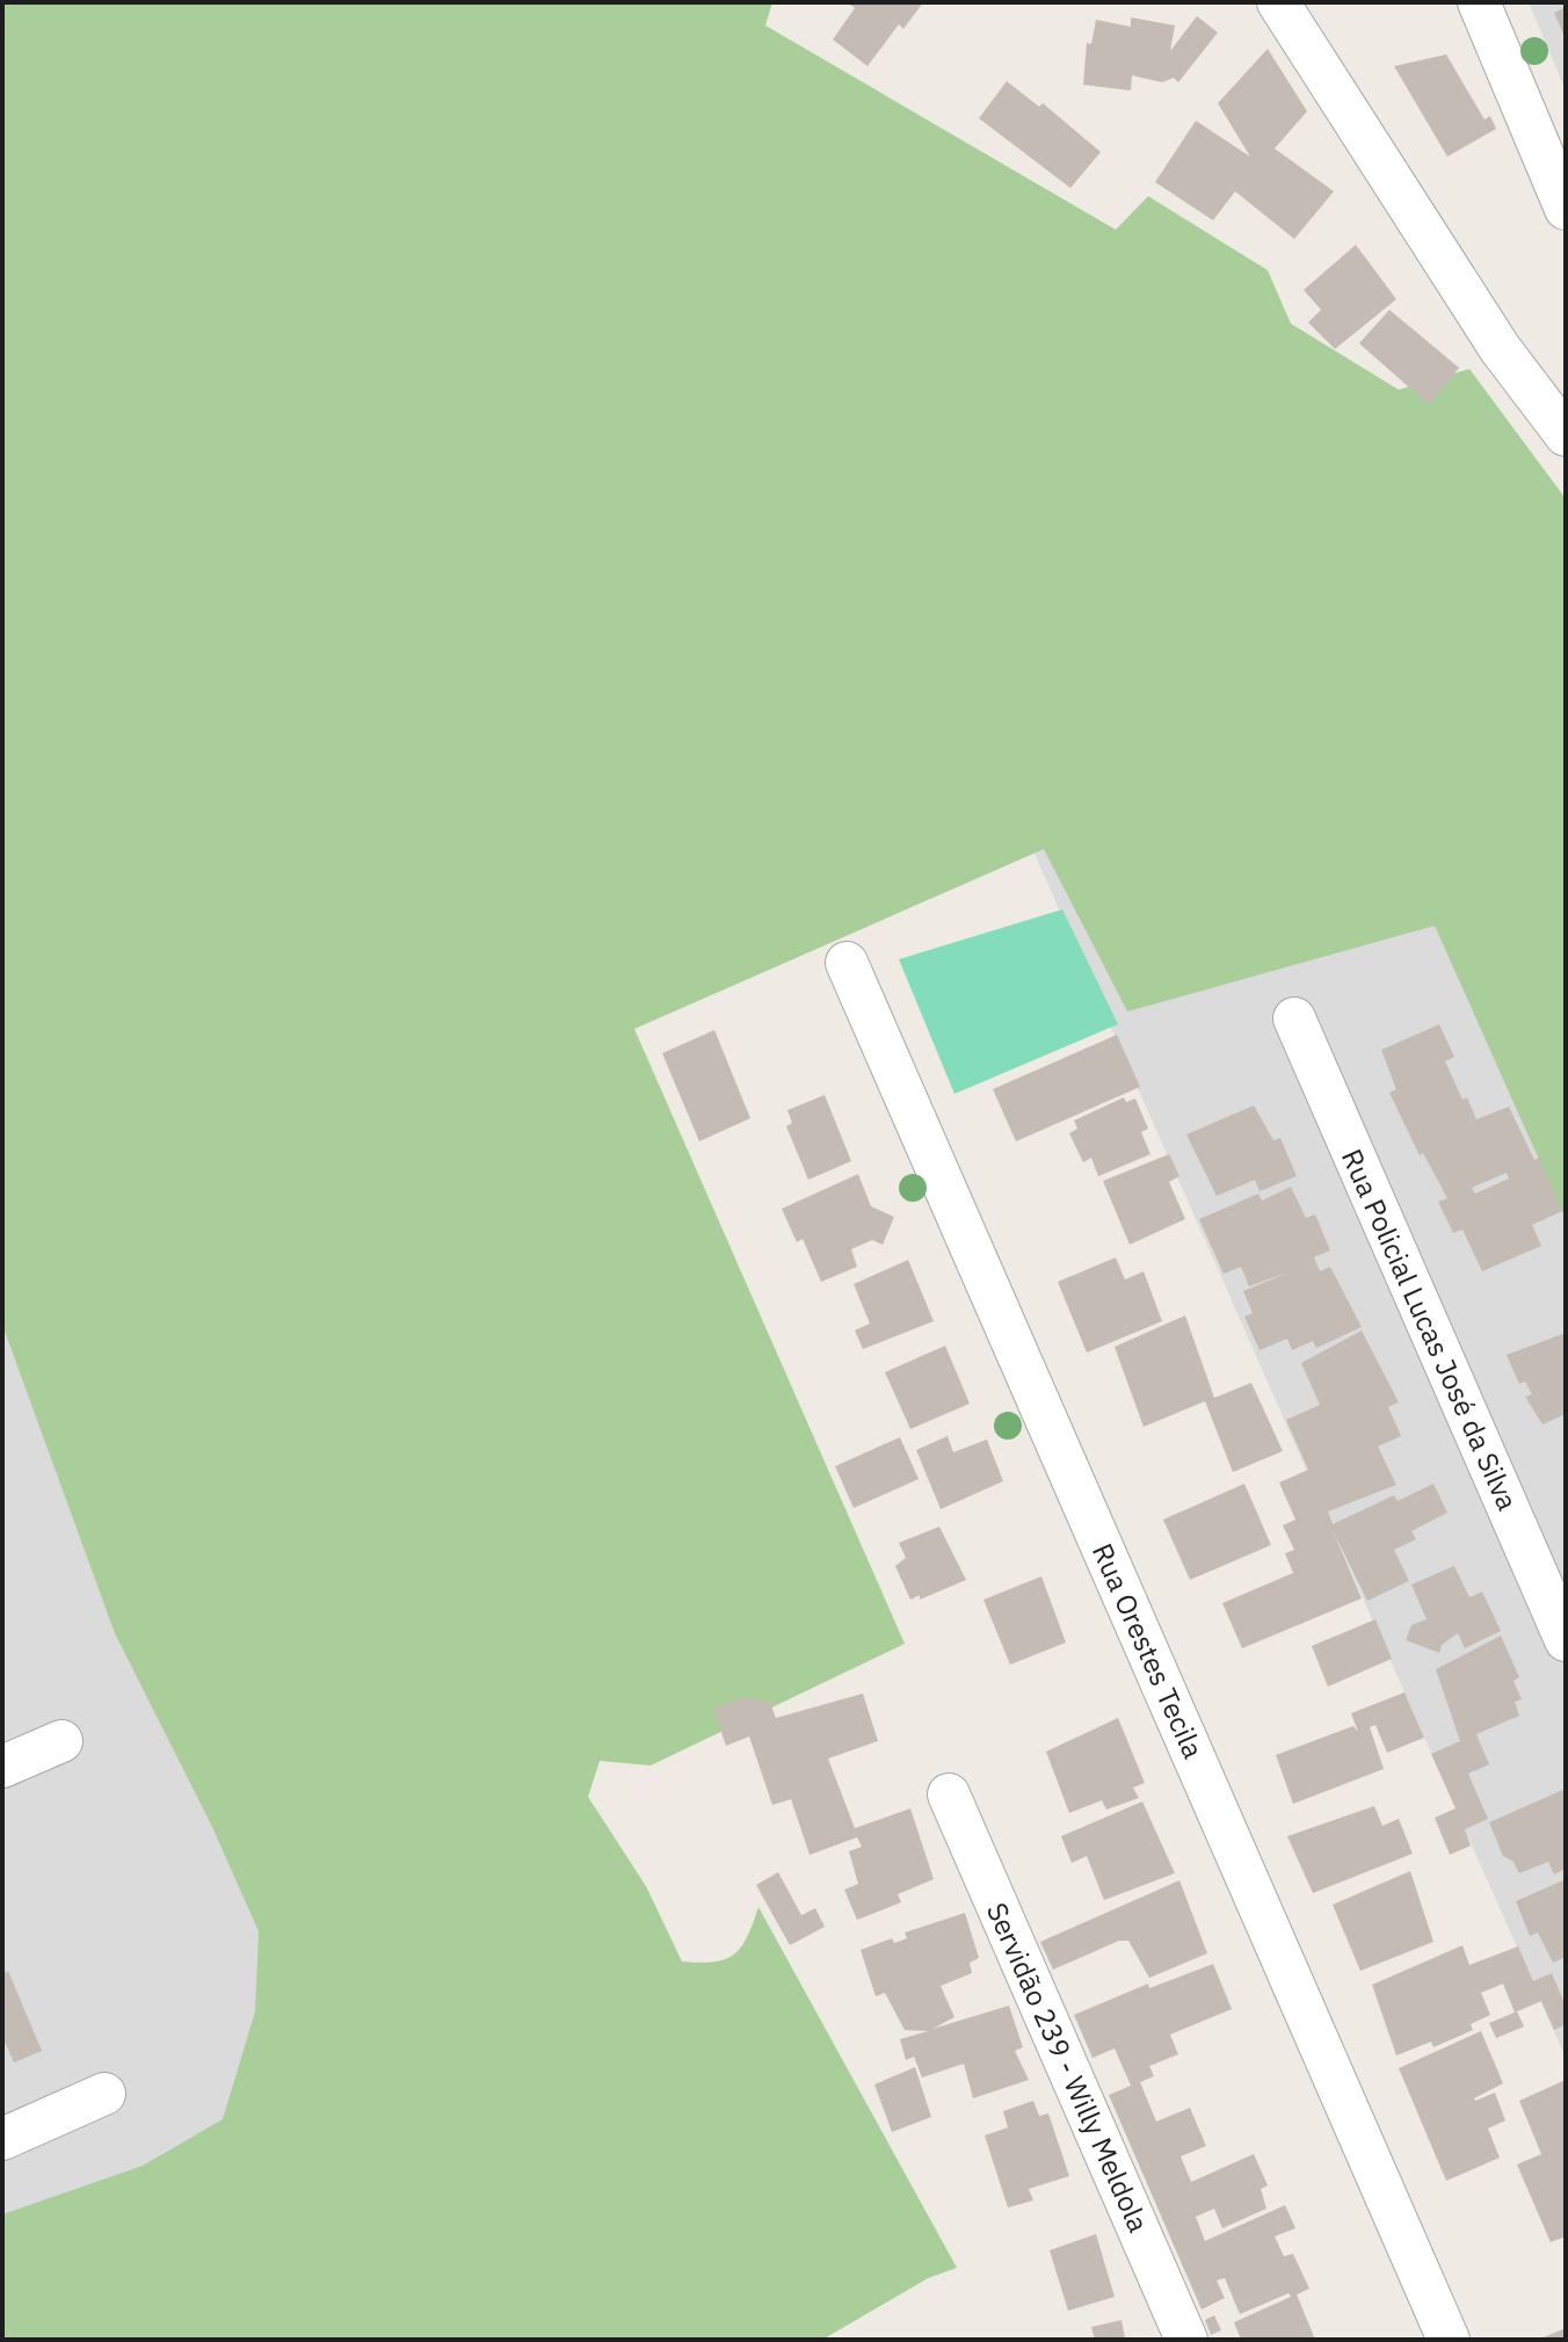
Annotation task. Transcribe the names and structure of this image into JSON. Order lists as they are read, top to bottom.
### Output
{
  "streets": {
    "street": ["Rua Policial Lucas José da Silva", "Rua Orestes Tecila", "Servidão 239 - Willy Meldola"]
  }
}
